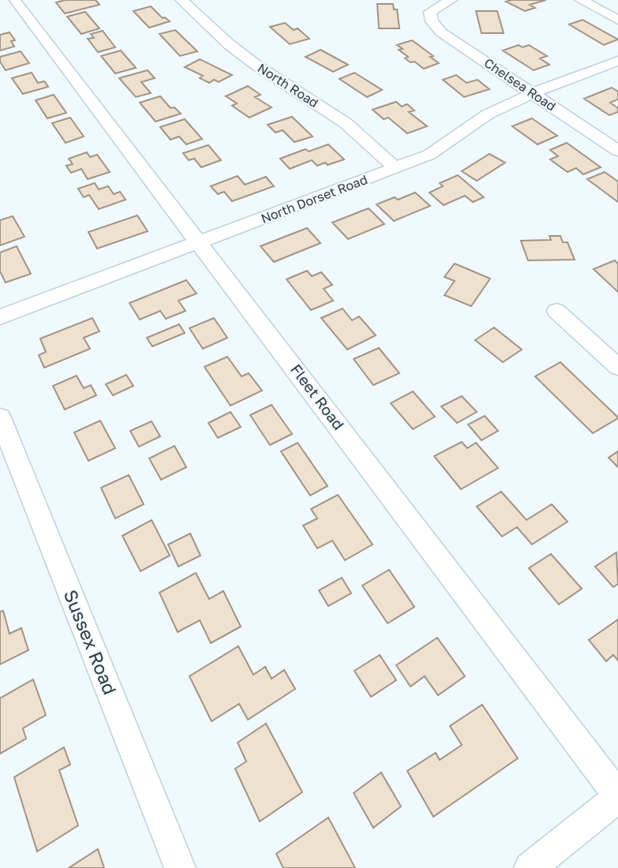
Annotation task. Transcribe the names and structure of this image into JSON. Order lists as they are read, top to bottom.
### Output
{
  "streets": {
    "street": [
      "Chelsea Road",
      "North Road",
      "North Dorset Road",
      "Fleet Road",
      "Sussex Road"
    ]
  },
  "crossings": [
    ["Chelsea Road", "North Dorset Road"],
    ["North Road", "North Dorset Road"],
    ["North Dorset Road", "Fleet Road"]
  ]
}
